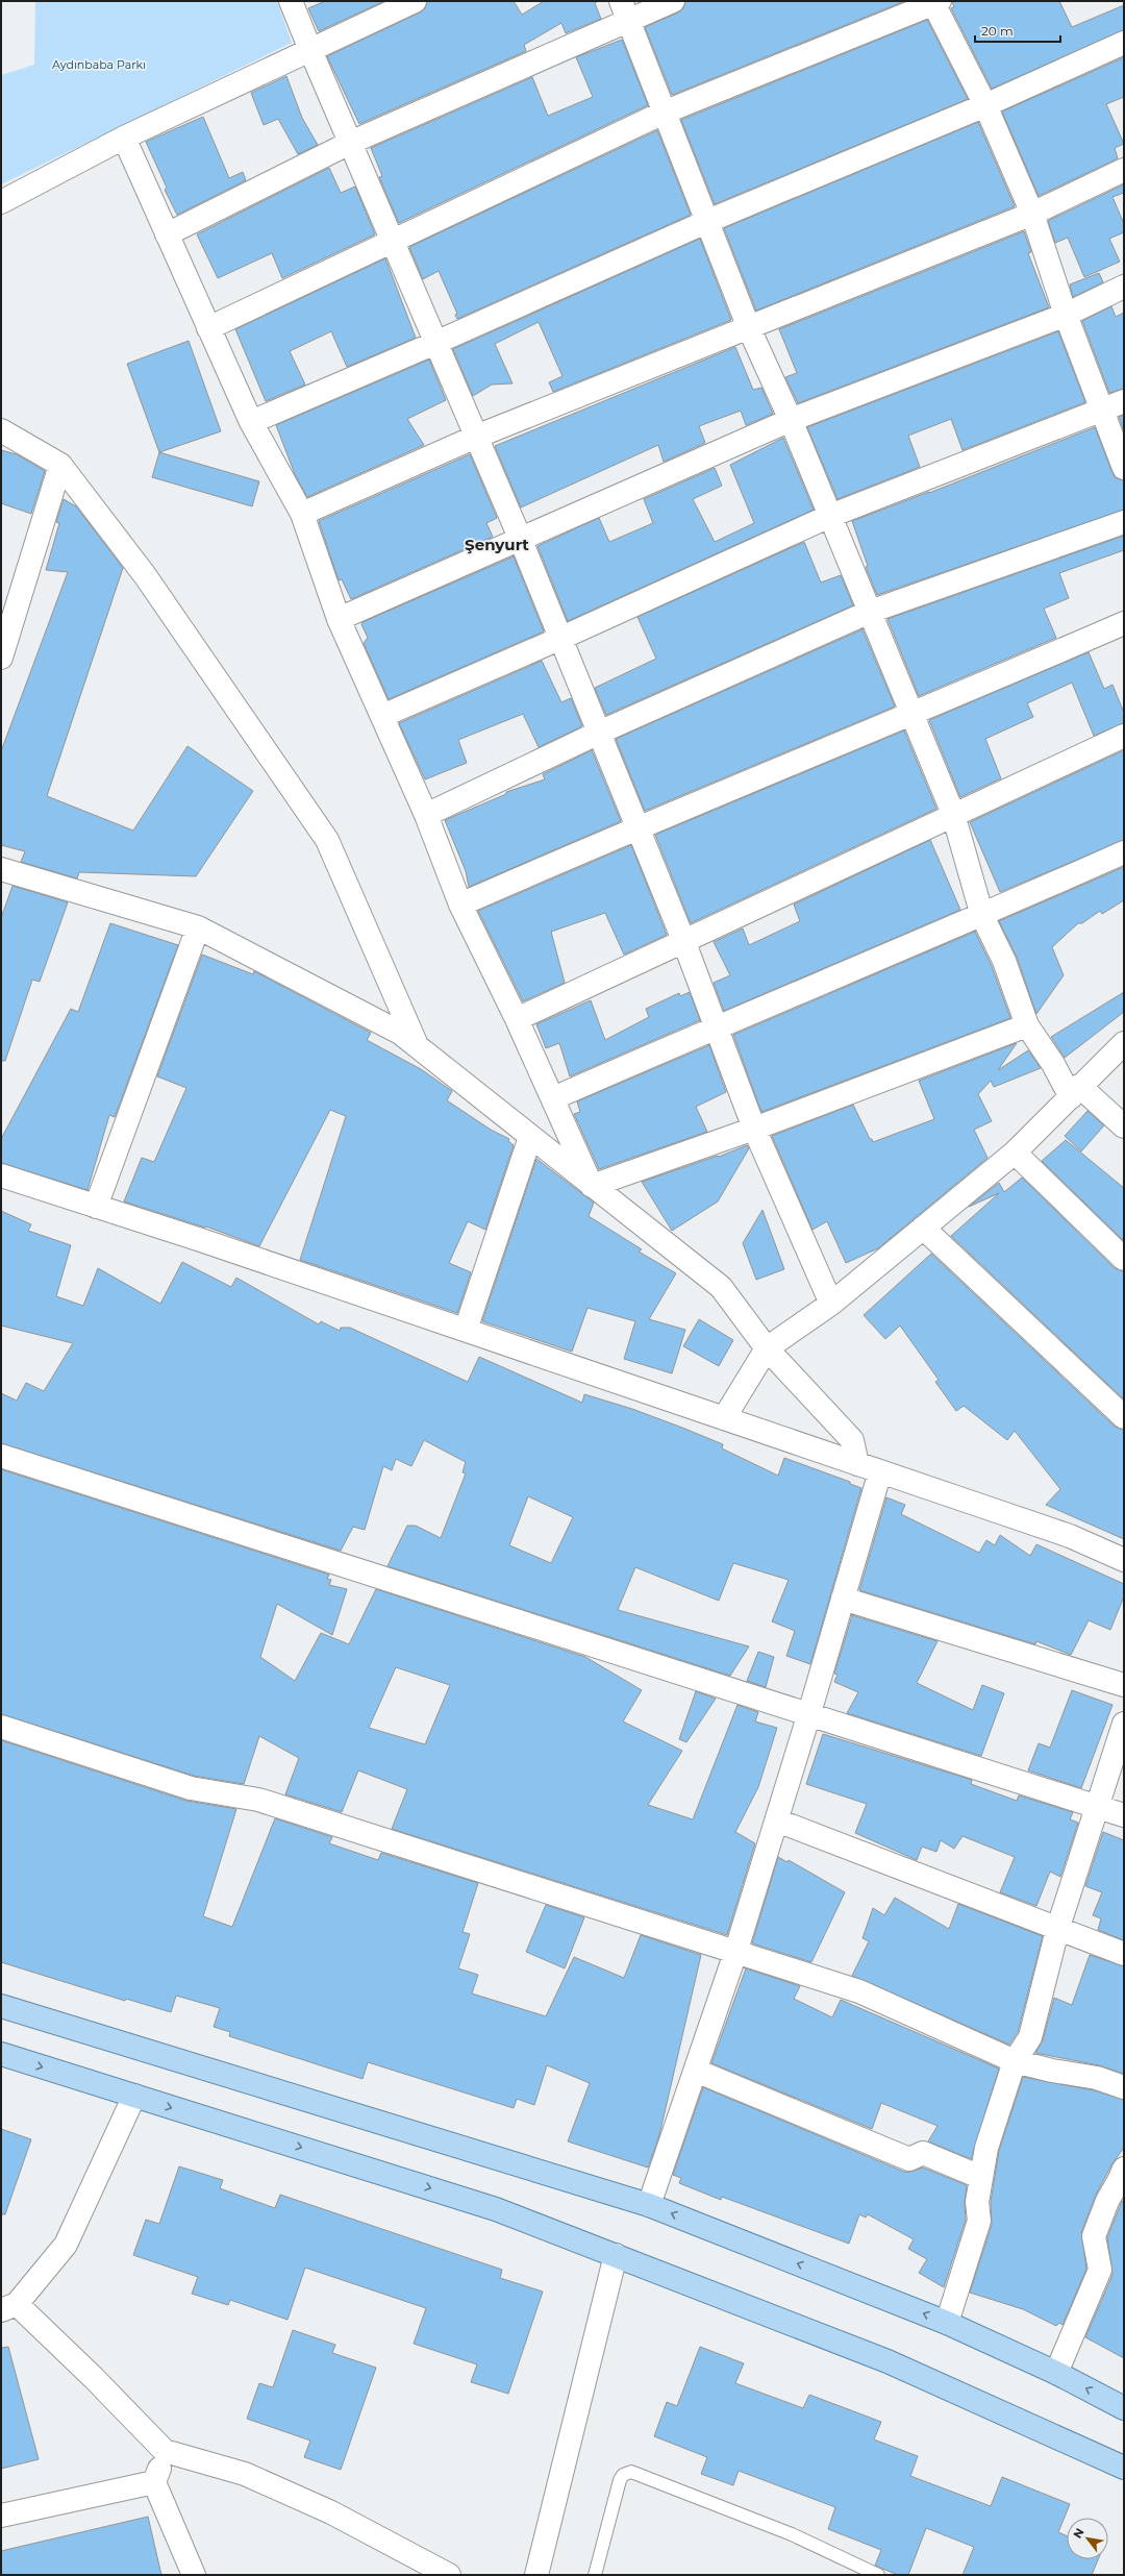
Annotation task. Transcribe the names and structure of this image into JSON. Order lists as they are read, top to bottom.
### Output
{
  "districts": ["Şenyurt"],
  "parks": ["Aydınbaba Parkı"],
  "scale_bar": "20 m",
  "north": "top left"
}
